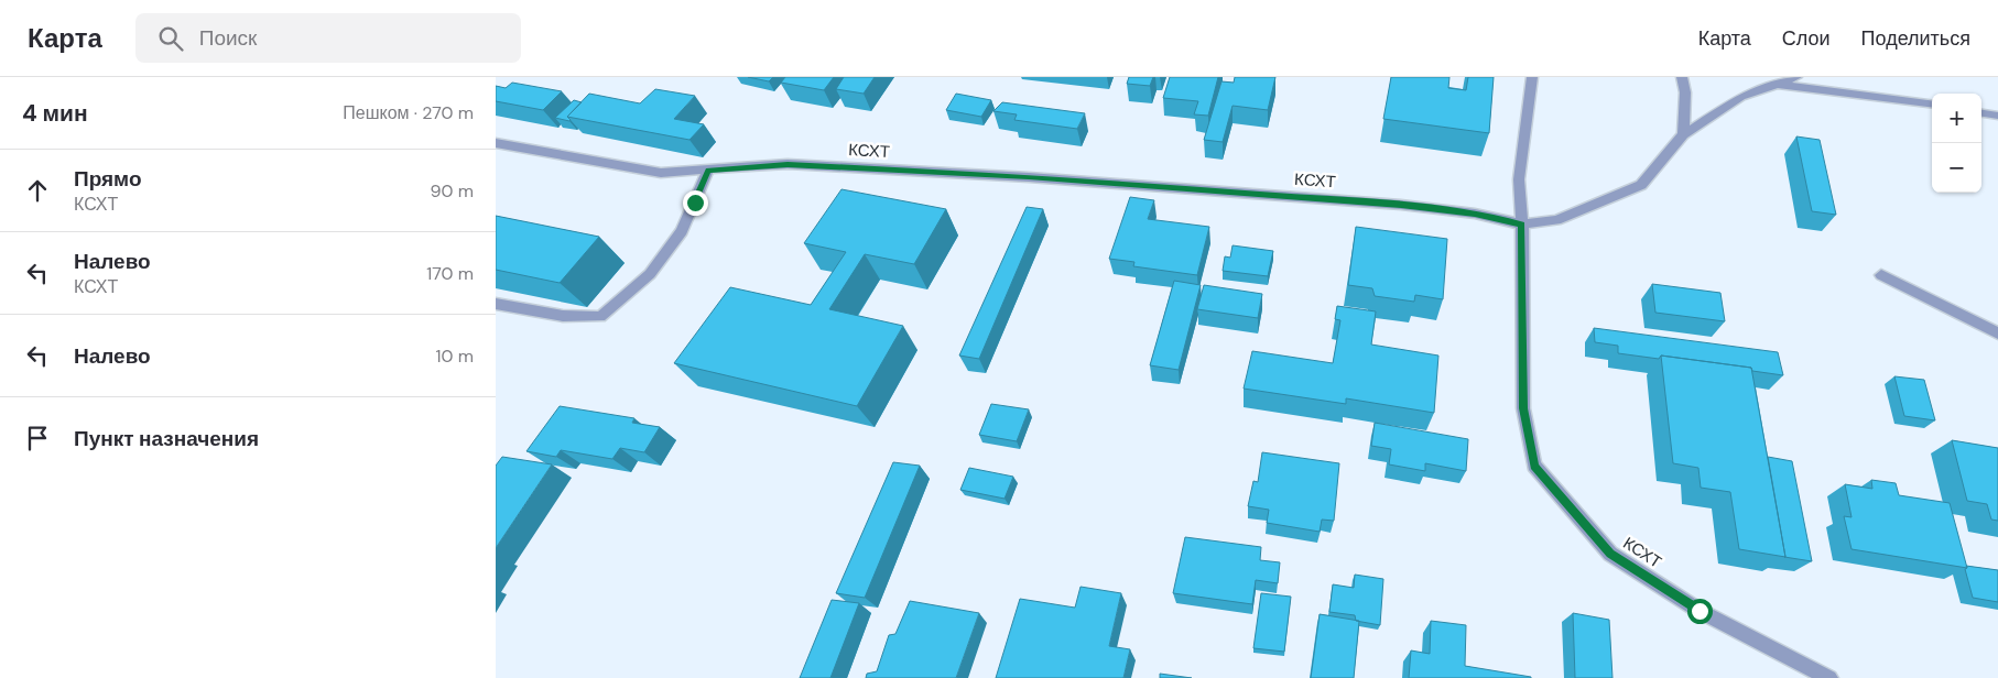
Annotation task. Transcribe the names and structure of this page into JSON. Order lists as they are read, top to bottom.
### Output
{
  "streets": {
    "street": ["КСХТ"]
  },
  "page": {
    "header": "Карта",
    "search": "Поиск",
    "nav": ["Карта", "Слои", "Поделиться"],
    "heading": ["4 мин", "Пешком · 270 m"],
    "map_buttons": ["+", "−"],
    "list": [
      ["Прямо", "КСХТ", "90 m"],
      ["Налево", "КСХТ", "170 m"],
      ["Налево", "10 m"],
      "Пункт назначения"
    ]
  }
}
